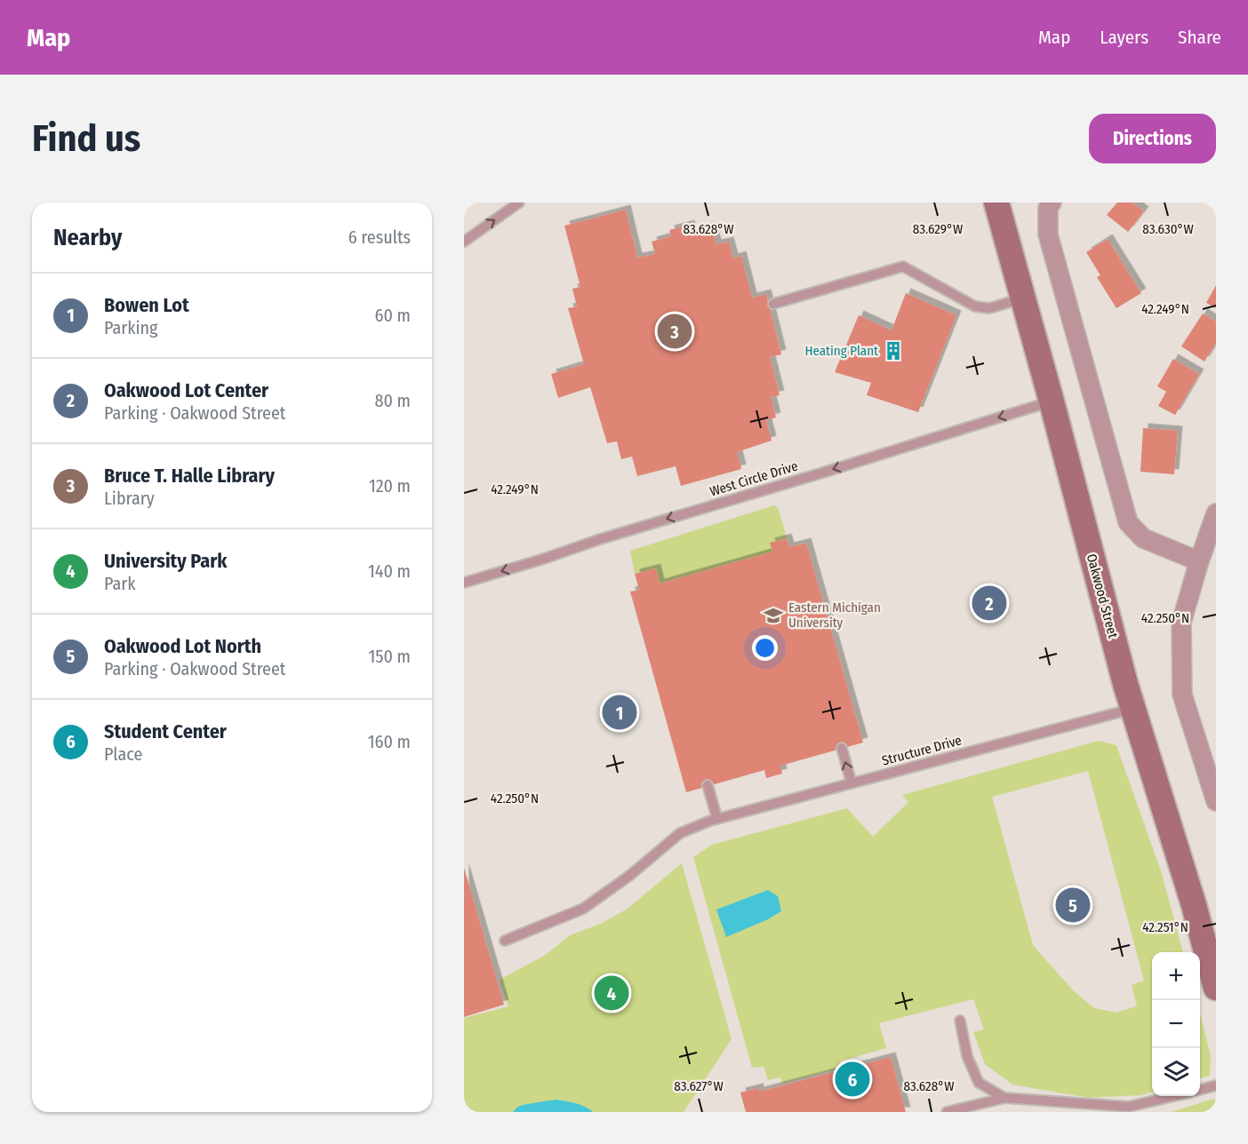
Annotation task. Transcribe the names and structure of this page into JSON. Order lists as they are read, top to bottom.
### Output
{
  "streets": {
    "street": ["Oakwood Street"],
    "lane": ["West Circle Drive", "Structure Drive"]
  },
  "crossings": [
    ["West Circle Drive", "Oakwood Street"],
    ["Oakwood Street", "Structure Drive"]
  ],
  "one_way": ["West Circle Drive"],
  "places": {
    "building": ["Heating Plant"],
    "school or university": ["Eastern Michigan University"]
  },
  "page": {
    "header": "Map",
    "nav": ["Map", "Layers", "Share"],
    "buttons": "Directions",
    "title": "Find us",
    "heading": ["Nearby", "6 results"],
    "list": [
      {
        "mark": "1",
        "name": "Bowen Lot",
        "note": "Parking",
        "value": "60 m"
      },
      {
        "mark": "2",
        "name": "Oakwood Lot Center",
        "note": "Parking · Oakwood Street",
        "value": "80 m"
      },
      {
        "mark": "3",
        "name": "Bruce T. Halle Library",
        "note": "Library",
        "value": "120 m"
      },
      {
        "mark": "4",
        "name": "University Park",
        "note": "Park",
        "value": "140 m"
      },
      {
        "mark": "5",
        "name": "Oakwood Lot North",
        "note": "Parking · Oakwood Street",
        "value": "150 m"
      },
      {
        "mark": "6",
        "name": "Student Center",
        "note": "Place",
        "value": "160 m"
      }
    ],
    "pins": [
      "3",
      "2",
      "1",
      "5",
      "4",
      "6"
    ],
    "map_buttons": ["+", "−"]
  },
  "coordinates": [
    "83.630°W",
    "83.628°W",
    "83.629°W",
    "42.249°N",
    "42.250°N",
    "42.251°N",
    "83.627°W"
  ]
}
